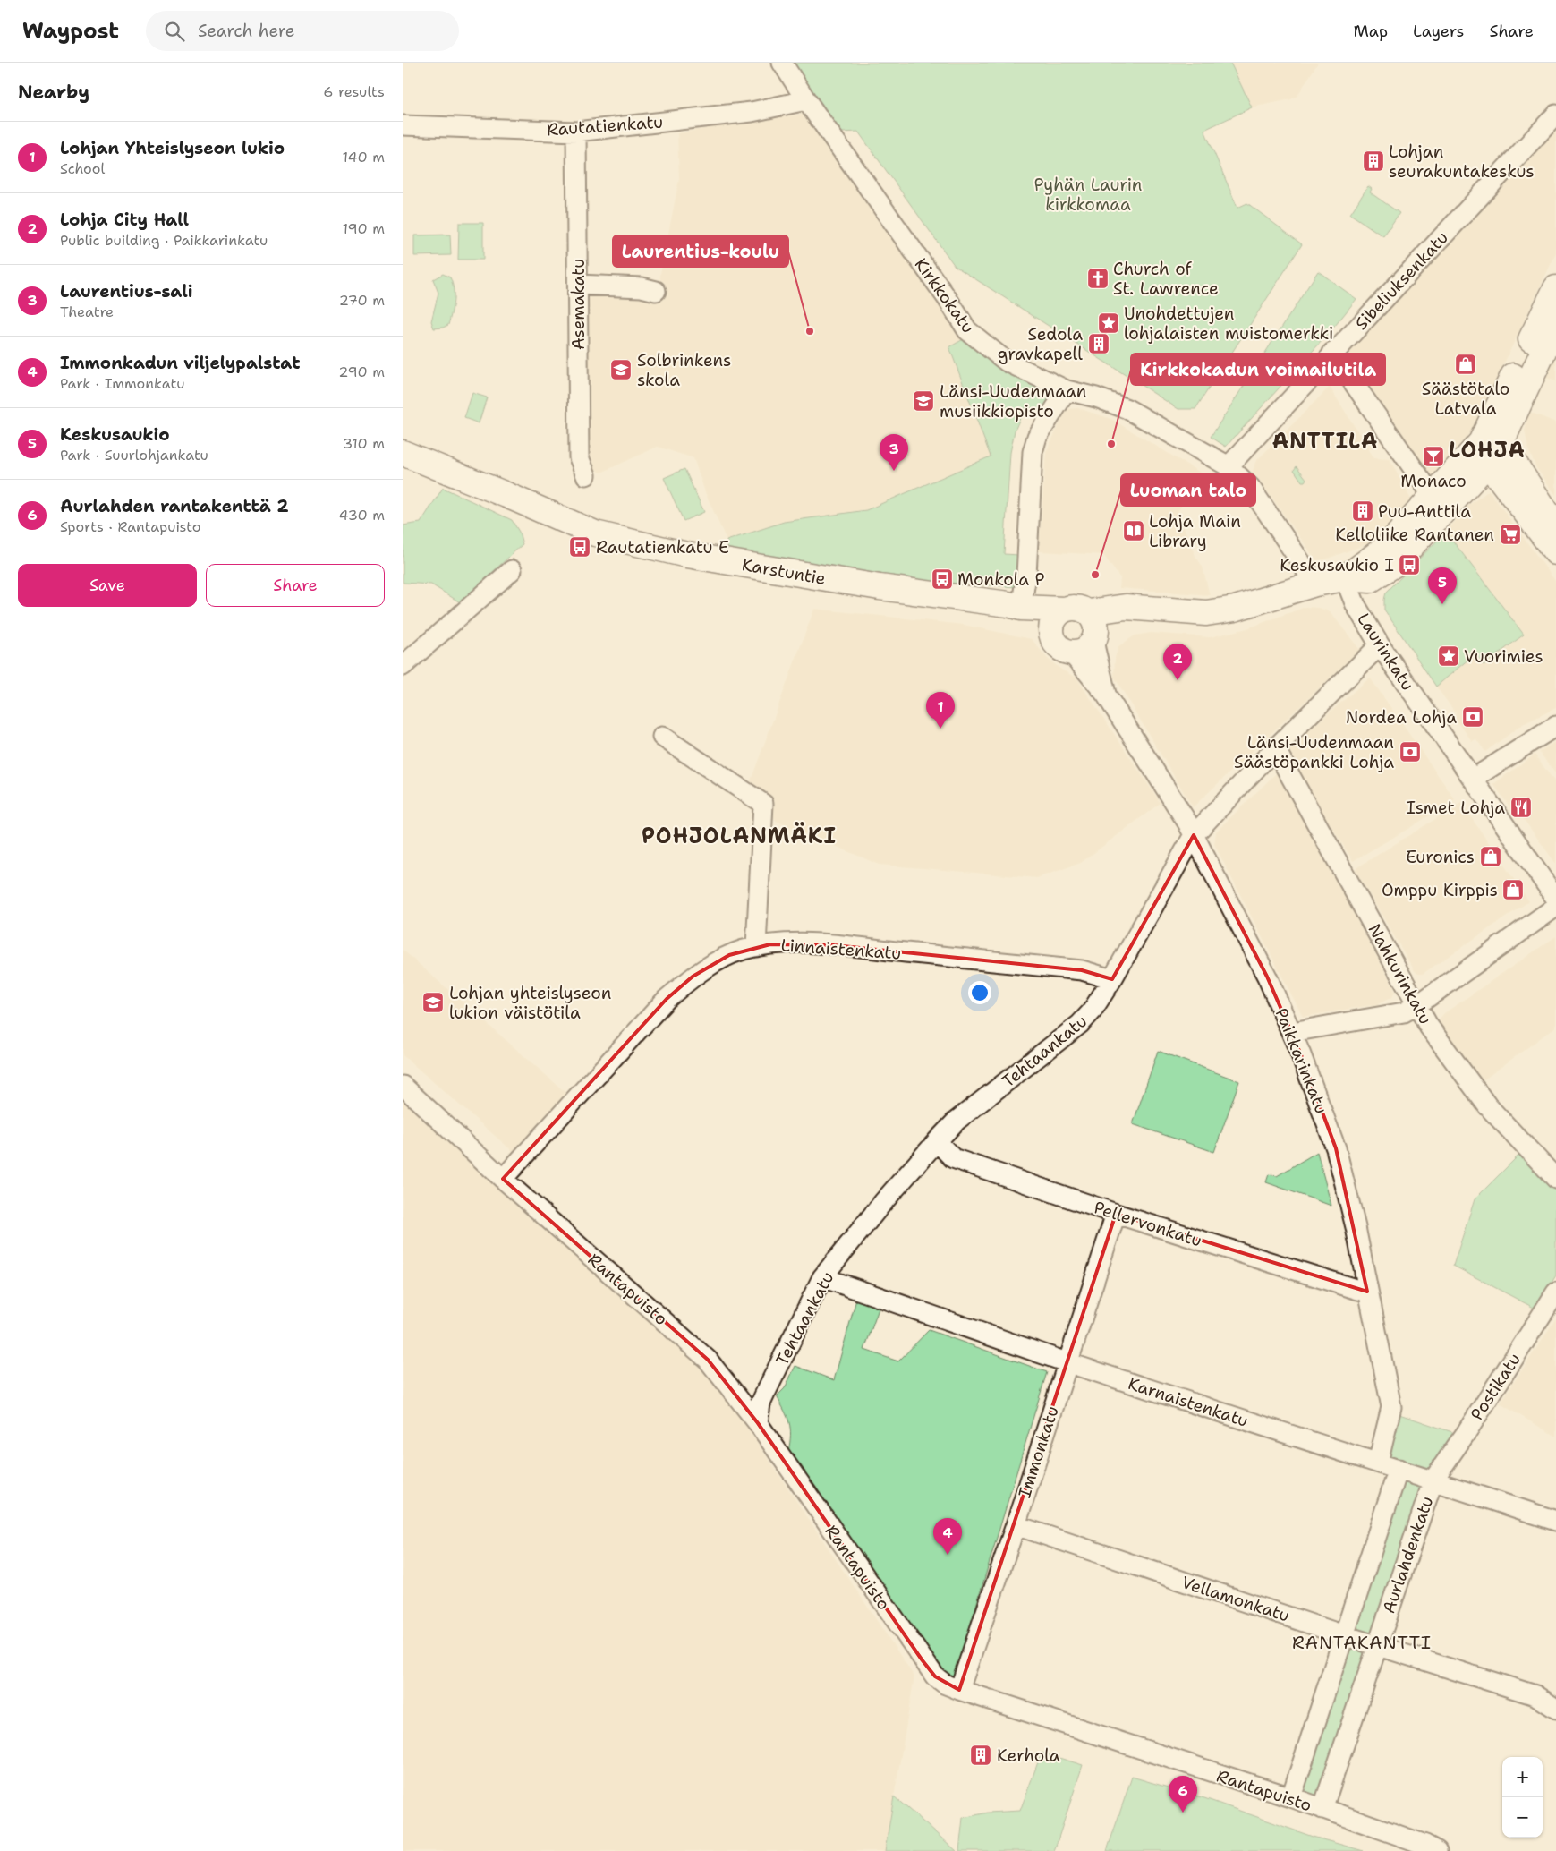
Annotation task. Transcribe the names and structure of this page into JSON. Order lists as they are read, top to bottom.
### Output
{
  "streets": {
    "main road": ["Karstuntie"],
    "street": [
      "Rautatienkatu",
      "Sibeliuksenkatu",
      "Kirkkokatu",
      "Asemakatu",
      "Laurinkatu",
      "Linnaistenkatu",
      "Nahkurinkatu",
      "Tehtaankatu",
      "Paikkarinkatu",
      "Pellervonkatu",
      "Rantapuisto",
      "Postikatu",
      "Karnaistenkatu",
      "Immonkatu",
      "Aurlahdenkatu",
      "Vellamonkatu"
    ]
  },
  "crossings": [
    ["Rautatienkatu", "Kirkkokatu"],
    ["Rautatienkatu", "Asemakatu"],
    ["Sibeliuksenkatu", "Kirkkokatu"],
    ["Karstuntie", "Paikkarinkatu"],
    ["Laurinkatu", "Tehtaankatu"],
    ["Linnaistenkatu", "Tehtaankatu"],
    ["Linnaistenkatu", "Rantapuisto"],
    ["Nahkurinkatu", "Tehtaankatu"],
    ["Tehtaankatu", "Paikkarinkatu"],
    ["Tehtaankatu", "Pellervonkatu"],
    ["Tehtaankatu", "Rantapuisto"],
    ["Tehtaankatu", "Karnaistenkatu"],
    ["Paikkarinkatu", "Pellervonkatu"],
    ["Paikkarinkatu", "Karnaistenkatu"],
    ["Pellervonkatu", "Immonkatu"],
    ["Rantapuisto", "Immonkatu"],
    ["Rantapuisto", "Aurlahdenkatu"],
    ["Postikatu", "Karnaistenkatu"],
    ["Postikatu", "Aurlahdenkatu"],
    ["Karnaistenkatu", "Immonkatu"],
    ["Karnaistenkatu", "Aurlahdenkatu"],
    ["Immonkatu", "Vellamonkatu"],
    ["Aurlahdenkatu", "Vellamonkatu"]
  ],
  "districts": [
    "ANTTILA",
    "LOHJA",
    "POHJOLANMÄKI",
    "RANTAKANTTI"
  ],
  "parks": ["Pyhän Laurin kirkkomaa"],
  "places": {
    "building": [
      "Lohjan seurakuntakeskus",
      "Sedola gravkapell",
      "Puu-Anttila",
      "Kerhola"
    ],
    "church": ["Church of St. Lawrence"],
    "place": ["Unohdettujen lohjalaisten muistomerkki", "Vuorimies"],
    "other": ["Laurentius-koulu", "Kirkkokadun voimailutila", "Luoman talo"],
    "shop": ["Säästötalo Latvala", "Euronics", "Omppu Kirppis"],
    "school or university": ["Solbrinkens skola", "Länsi-Uudenmaan musiikkiopisto", "Lohjan yhteislyseon lukion väistötila"],
    "bar": ["Monaco"],
    "library": ["Lohja Main Library"],
    "supermarket": ["Kelloliike Rantanen"],
    "bus stop": ["Rautatienkatu E", "Keskusaukio I", "Monkola P"],
    "bank": ["Nordea Lohja", "Länsi-Uudenmaan Säästöpankki Lohja"],
    "restaurant": ["Ismet Lohja"]
  },
  "page": {
    "header": "Waypost",
    "search": "Search here",
    "nav": ["Map", "Layers", "Share"],
    "heading": ["Nearby", "6 results"],
    "list": [
      {
        "mark": "1",
        "name": "Lohjan Yhteislyseon lukio",
        "note": "School",
        "value": "140 m"
      },
      {
        "mark": "2",
        "name": "Lohja City Hall",
        "note": "Public building · Paikkarinkatu",
        "value": "190 m"
      },
      {
        "mark": "3",
        "name": "Laurentius-sali",
        "note": "Theatre",
        "value": "270 m"
      },
      {
        "mark": "4",
        "name": "Immonkadun viljelypalstat",
        "note": "Park · Immonkatu",
        "value": "290 m"
      },
      {
        "mark": "5",
        "name": "Keskusaukio",
        "note": "Park · Suurlohjankatu",
        "value": "310 m"
      },
      {
        "mark": "6",
        "name": "Aurlahden rantakenttä 2",
        "note": "Sports · Rantapuisto",
        "value": "430 m"
      }
    ],
    "pins": [
      "3",
      "5",
      "2",
      "1",
      "4",
      "6"
    ],
    "buttons": ["Save", "Share"],
    "map_buttons": ["+", "−"]
  }
}
